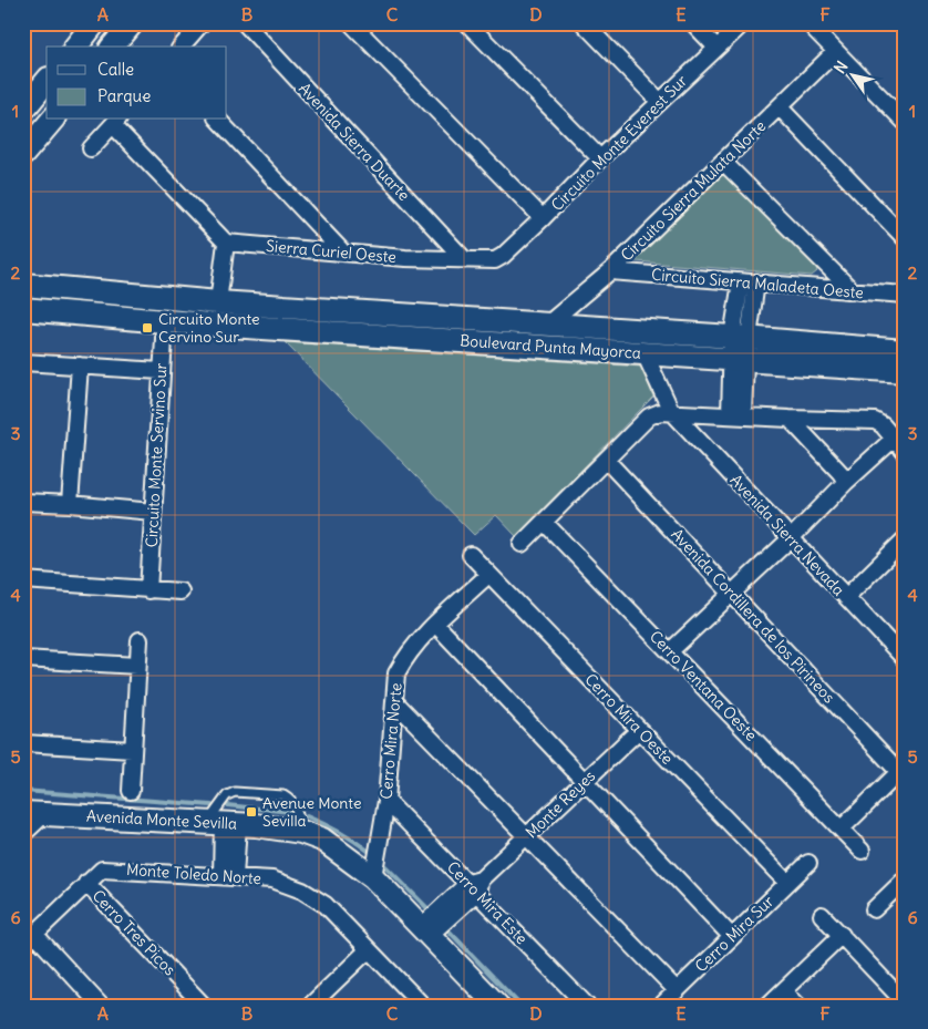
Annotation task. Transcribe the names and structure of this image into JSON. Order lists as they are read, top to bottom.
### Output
{
  "streets": {
    "street": [
      "Avenida Sierra Duarte",
      "Circuito Monte Everest Sur",
      "Circuito Sierra Mulata Norte",
      "Sierra Curiel Oeste",
      "Circuito Sierra Maladeta Oeste",
      "Boulevard Punta Mayorca",
      "Circuito Monte Servino Sur",
      "Avenida Sierra Nevada",
      "Avenida Cordillera de los Pirineos",
      "Cerro Ventana Oeste",
      "Cerro Mira Oeste",
      "Cerro Mira Norte",
      "Monte Reyes",
      "Avenida Monte Sevilla",
      "Monte Toledo Norte",
      "Cerro Mira Este",
      "Cerro Tres Picos",
      "Cerro Mira Sur"
    ]
  },
  "crossings": [
    ["Avenida Sierra Duarte", "Sierra Curiel Oeste"],
    ["Circuito Monte Everest Sur", "Sierra Curiel Oeste"],
    ["Circuito Sierra Mulata Norte", "Circuito Sierra Maladeta Oeste"],
    ["Circuito Sierra Mulata Norte", "Boulevard Punta Mayorca"],
    ["Boulevard Punta Mayorca", "Circuito Monte Servino Sur"],
    ["Boulevard Punta Mayorca", "Avenida Sierra Nevada"],
    ["Cerro Mira Oeste", "Cerro Mira Norte"],
    ["Cerro Mira Oeste", "Monte Reyes"],
    ["Cerro Mira Oeste", "Cerro Mira Sur"],
    ["Cerro Mira Norte", "Avenida Monte Sevilla"],
    ["Cerro Mira Norte", "Cerro Mira Este"],
    ["Monte Reyes", "Avenida Monte Sevilla"],
    ["Monte Reyes", "Cerro Mira Este"],
    ["Monte Toledo Norte", "Cerro Tres Picos"]
  ],
  "places": {
    "transit": ["Circuito Monte Cervino Sur", "Avenue Monte Sevilla"]
  },
  "legend": ["Calle", "Parque"],
  "north": "top left",
  "grid": {
    "columns": [
      "A",
      "B",
      "C",
      "D",
      "E",
      "F"
    ],
    "rows": [
      "1",
      "2",
      "3",
      "4",
      "5",
      "6"
    ]
  }
}
